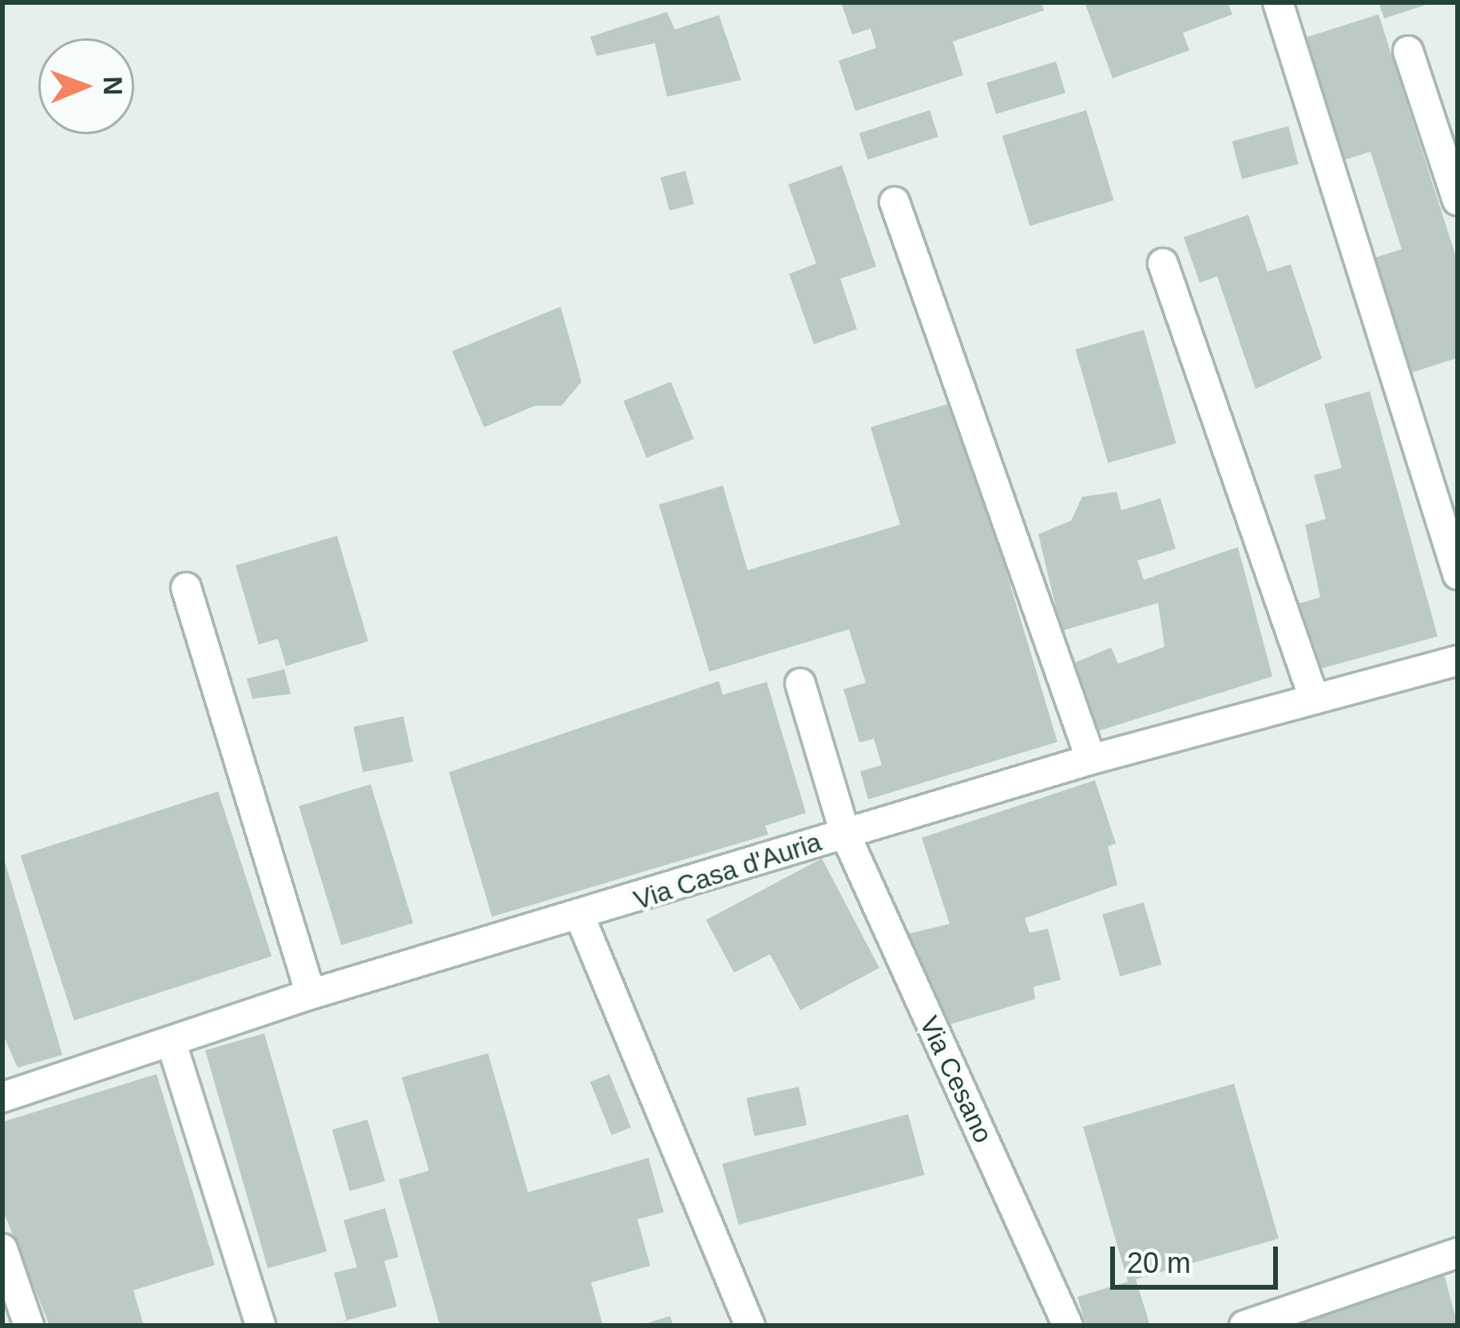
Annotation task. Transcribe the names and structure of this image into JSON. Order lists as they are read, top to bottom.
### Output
{
  "streets": {
    "street": ["Via Casa d'Auria", "Via Cesano"]
  },
  "crossings": [
    ["Via Casa d'Auria", "Via Cesano"]
  ],
  "scale_bar": "20 m",
  "north": "right"
}
